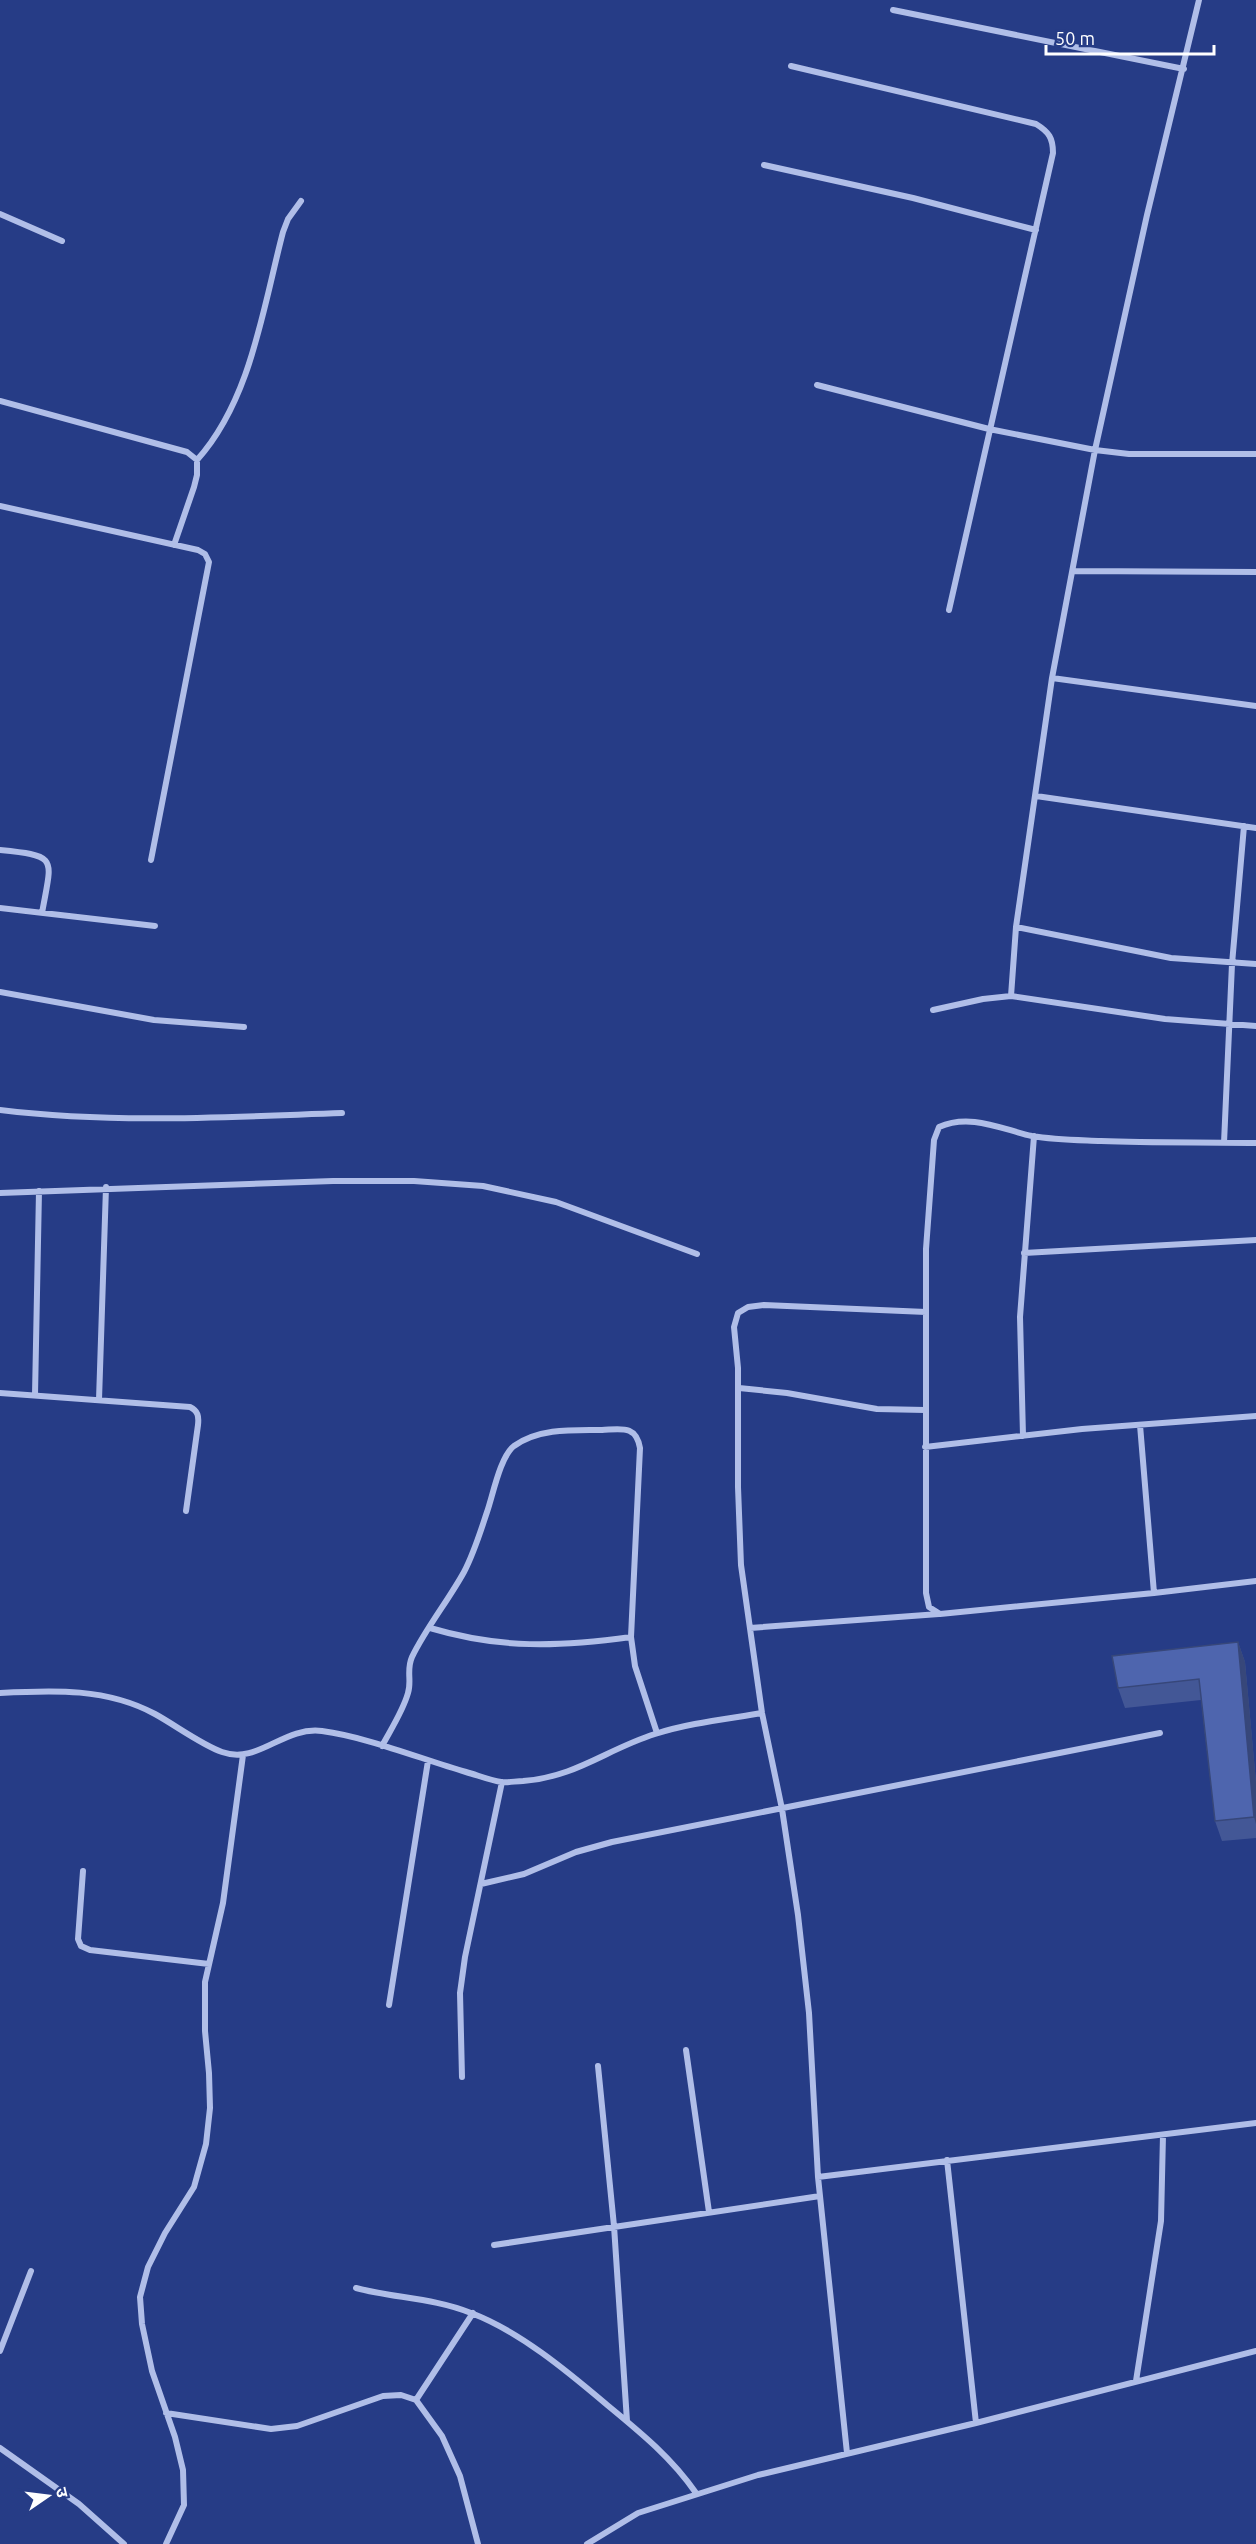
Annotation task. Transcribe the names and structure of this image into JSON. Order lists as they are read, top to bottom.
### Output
{
  "scale_bar": "50 m",
  "north": "right"
}
